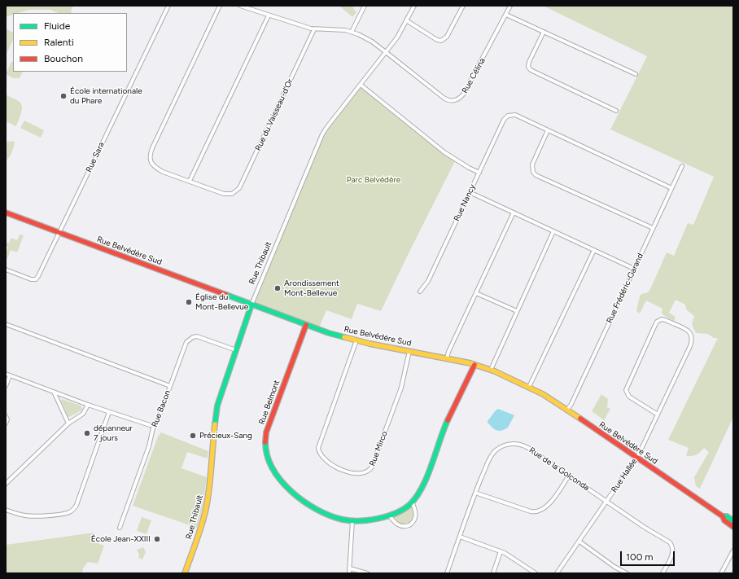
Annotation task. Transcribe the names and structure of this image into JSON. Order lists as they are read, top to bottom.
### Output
{
  "streets": {
    "street": [
      "Rue Célina",
      "Rue du Vaisseau-d'Or",
      "Rue Sara",
      "Rue Nancy",
      "Rue Belvédère Sud",
      "Rue Thibault",
      "Rue Frédéric-Garand",
      "Rue Belmont",
      "Rue Bacon",
      "Rue Mirco",
      "Rue de la Golconda",
      "Rue Hallée"
    ]
  },
  "crossings": [
    ["Rue Célina", "Rue Thibault"],
    ["Rue Sara", "Rue Belvédère Sud"],
    ["Rue Belvédère Sud", "Rue Thibault"],
    ["Rue Belvédère Sud", "Rue Frédéric-Garand"],
    ["Rue Belvédère Sud", "Rue Belmont"],
    ["Rue Belvédère Sud", "Rue Mirco"],
    ["Rue Belvédère Sud", "Rue Hallée"],
    ["Rue Thibault", "Rue Bacon"],
    ["Rue de la Golconda", "Rue Hallée"]
  ],
  "parks": ["Parc Belvédère"],
  "places": [
    "École internationale du Phare",
    "Arondissement Mont-Bellevue",
    "Église du Mont-Bellevue",
    "dépanneur 7 jours",
    "Précieux-Sang",
    "École Jean-XXIII"
  ],
  "legend": ["Fluide", "Ralenti", "Bouchon"],
  "scale_bar": "100 m"
}
